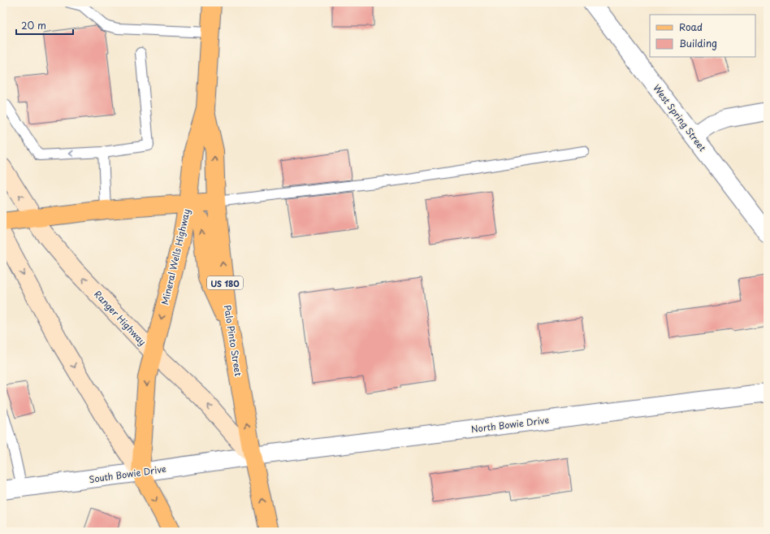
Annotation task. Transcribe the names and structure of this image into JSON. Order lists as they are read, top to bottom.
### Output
{
  "streets": {
    "main road": [
      "Mineral Wells Highway",
      "US 180",
      "Ranger Highway",
      "Palo Pinto Street"
    ],
    "street": ["West Spring Street", "North Bowie Drive", "South Bowie Drive"]
  },
  "crossings": [
    ["Mineral Wells Highway", "Ranger Highway"],
    ["Mineral Wells Highway", "Palo Pinto Street"],
    ["Mineral Wells Highway", "South Bowie Drive"],
    ["Ranger Highway", "Palo Pinto Street"],
    ["Ranger Highway", "North Bowie Drive"],
    ["Ranger Highway", "South Bowie Drive"],
    ["Palo Pinto Street", "North Bowie Drive"],
    ["Palo Pinto Street", "South Bowie Drive"],
    ["North Bowie Drive", "South Bowie Drive"]
  ],
  "one_way": ["Mineral Wells Highway"],
  "legend": ["Road", "Building"],
  "scale_bar": "20 m"
}
